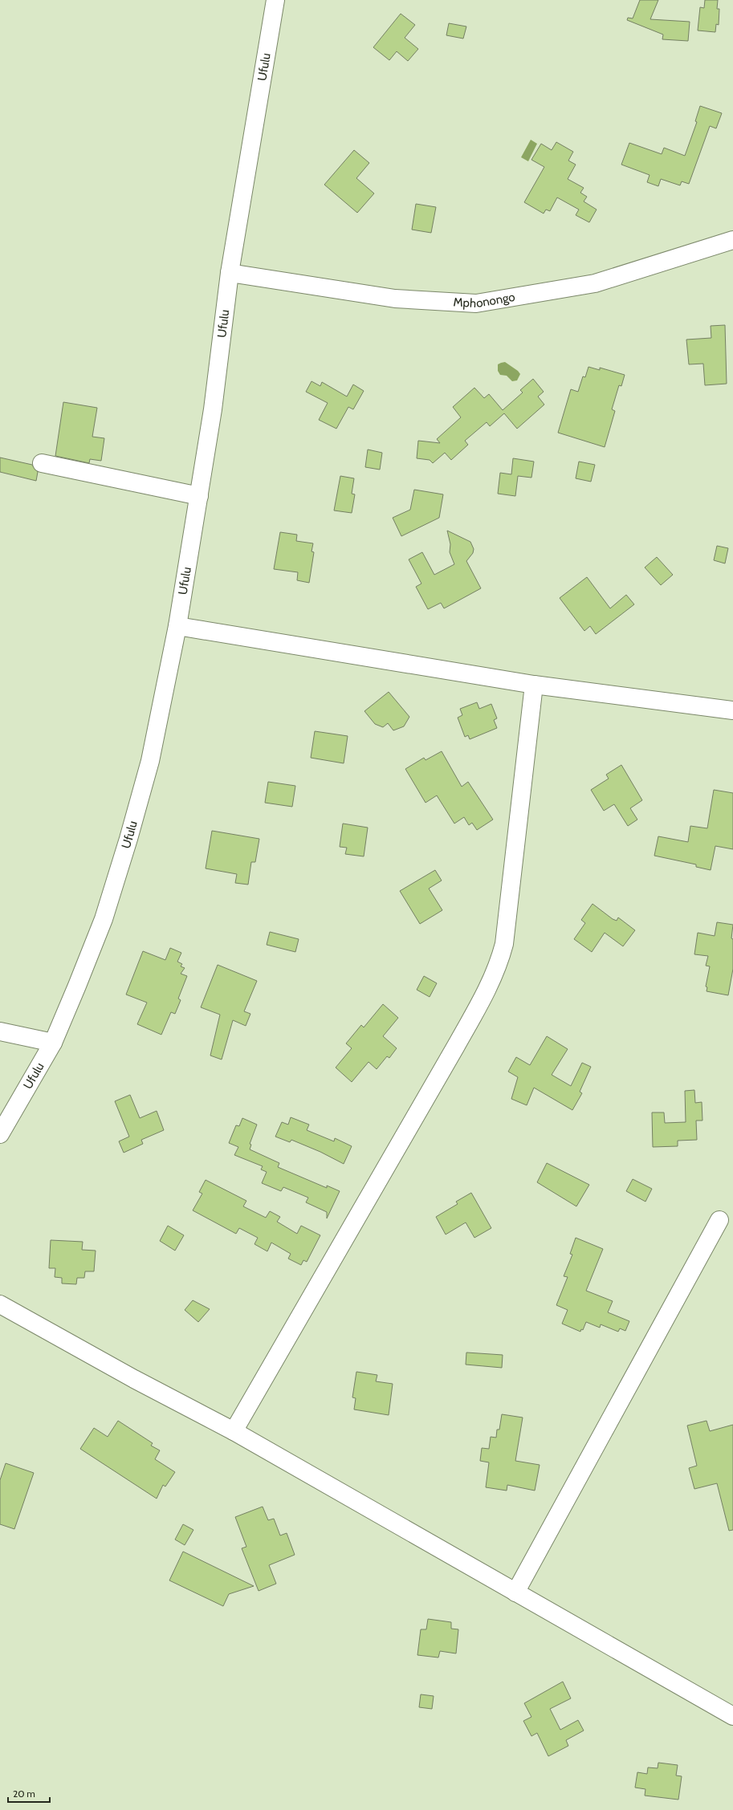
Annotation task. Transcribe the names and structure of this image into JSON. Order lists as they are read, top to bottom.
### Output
{
  "streets": {
    "street": ["Ufulu", "Mphonongo"]
  },
  "crossings": [
    ["Ufulu", "Mphonongo"]
  ],
  "scale_bar": "20 m"
}
